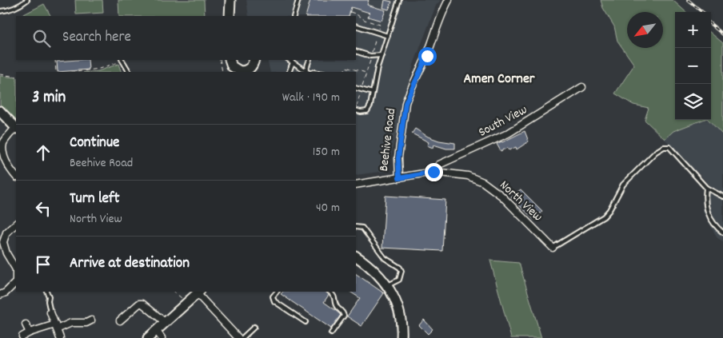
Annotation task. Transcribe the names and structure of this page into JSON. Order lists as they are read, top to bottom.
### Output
{
  "streets": {
    "street": ["South View", "Beehive Road", "North View"]
  },
  "crossings": [
    ["South View", "North View"],
    ["Beehive Road", "North View"]
  ],
  "districts": ["Amen Corner"],
  "north": "bottom left",
  "page": {
    "map_buttons": ["+", "−"],
    "search": "Search here",
    "heading": ["3 min", "Walk · 190 m"],
    "list": [
      ["Continue", "Beehive Road", "150 m"],
      ["Turn left", "North View", "40 m"],
      "Arrive at destination"
    ]
  }
}
